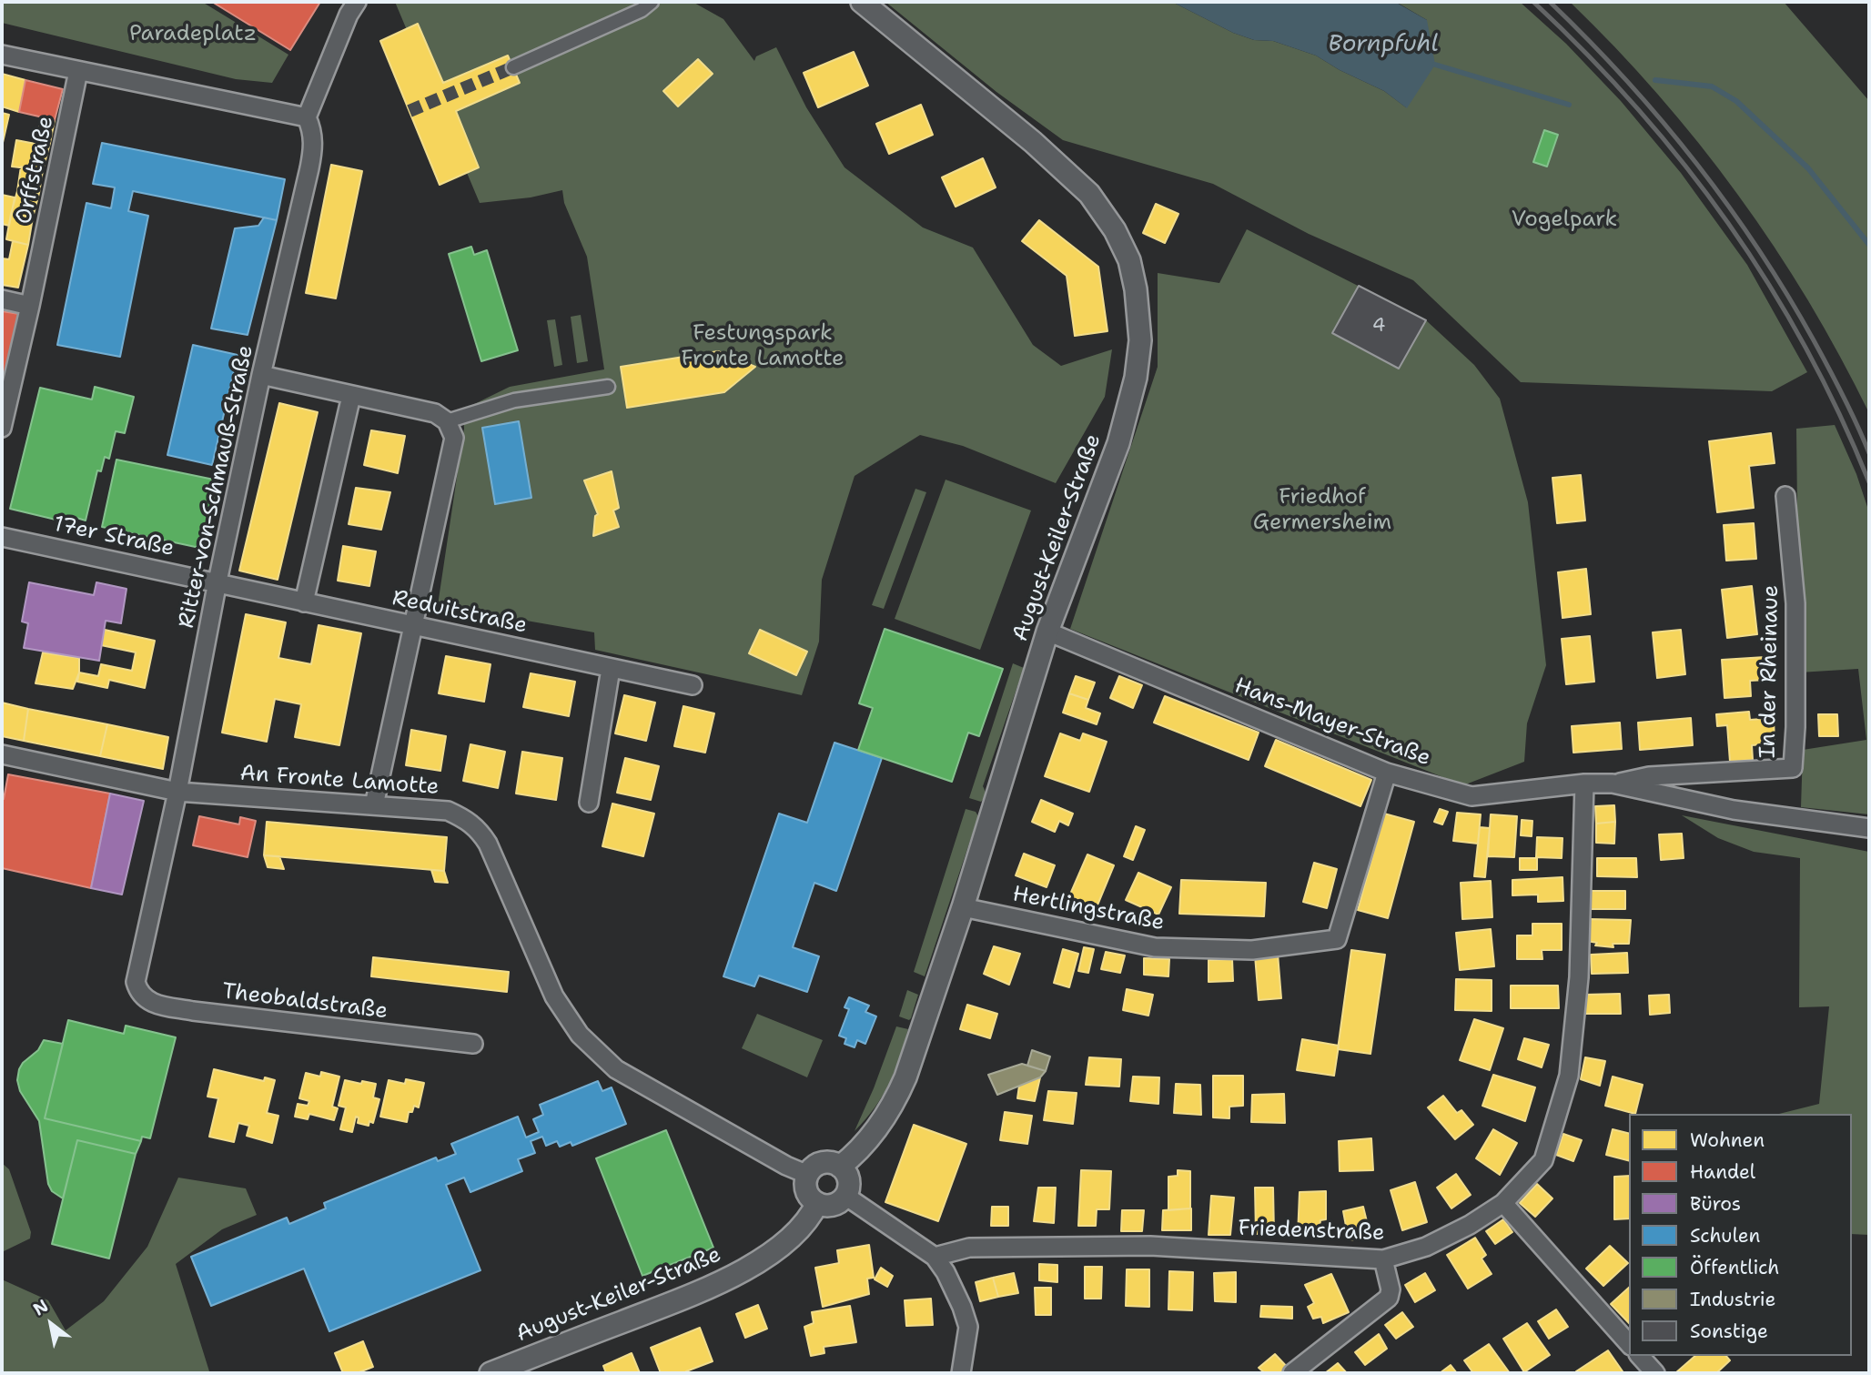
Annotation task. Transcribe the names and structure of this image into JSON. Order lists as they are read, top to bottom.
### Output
{
  "streets": {
    "street": [
      "Orffstraße",
      "Ritter-von-Schmauß-Straße",
      "17er Straße",
      "August-Keiler-Straße",
      "Reduitstraße",
      "In der Rheinaue",
      "Hans-Mayer-Straße",
      "An Fronte Lamotte",
      "Hertlingstraße",
      "Theobaldstraße",
      "Friedenstraße"
    ]
  },
  "crossings": [
    ["Ritter-von-Schmauß-Straße", "17er Straße"],
    ["Ritter-von-Schmauß-Straße", "Reduitstraße"],
    ["Ritter-von-Schmauß-Straße", "An Fronte Lamotte"],
    ["Ritter-von-Schmauß-Straße", "Theobaldstraße"],
    ["17er Straße", "Reduitstraße"],
    ["August-Keiler-Straße", "Hans-Mayer-Straße"],
    ["August-Keiler-Straße", "An Fronte Lamotte"],
    ["August-Keiler-Straße", "Hertlingstraße"],
    ["In der Rheinaue", "Hans-Mayer-Straße"],
    ["Hans-Mayer-Straße", "Hertlingstraße"],
    ["Hans-Mayer-Straße", "Friedenstraße"]
  ],
  "water": ["Bornpfuhl"],
  "parks": [
    "Paradeplatz",
    "Vogelpark",
    "Festungspark Fronte Lamotte",
    "Friedhof Germersheim"
  ],
  "house_numbers": ["4"],
  "legend": [
    "Wohnen",
    "Handel",
    "Büros",
    "Schulen",
    "Öffentlich",
    "Industrie",
    "Sonstige"
  ],
  "north": "top left"
}
